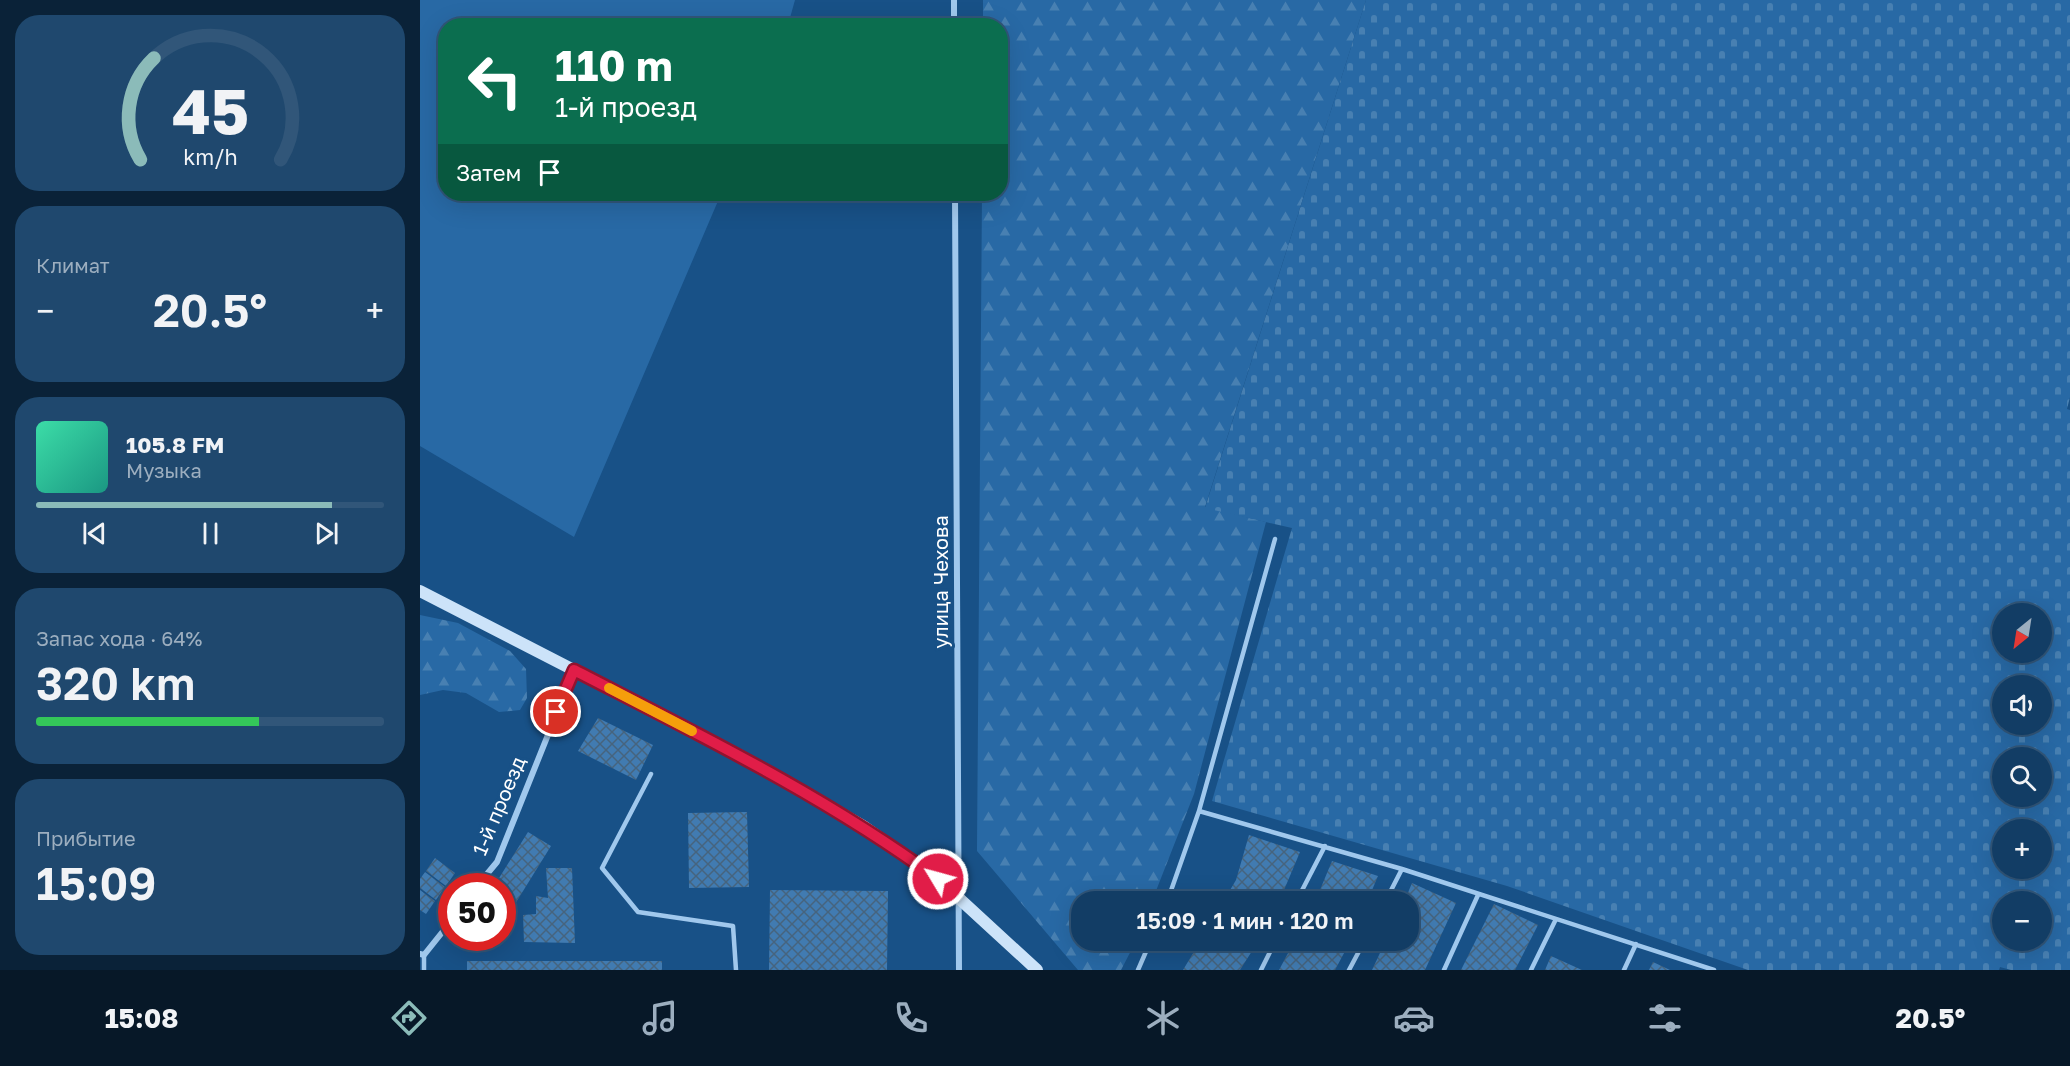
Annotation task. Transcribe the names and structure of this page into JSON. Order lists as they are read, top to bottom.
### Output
{
  "streets": {
    "street": ["улица Чехова", "1-й проезд"]
  },
  "north": "bottom left",
  "page": {
    "turn": ["110 m", "1-й проезд"],
    "then": "Затем",
    "tile": [
      "Климат",
      ["Запас хода · 64%", "320 km"],
      ["Прибытие", "15:09"]
    ],
    "heat": ["−", "20.5°", "+"],
    "song": ["105.8 FM", "Музыка"],
    "map_buttons": ["+", "−"],
    "limit": "50",
    "trip": "15:09 · 1 мин · 120 m",
    "tabs": ["15:08", "20.5°"],
    "gauge": ["45", "km/h"]
  }
}
